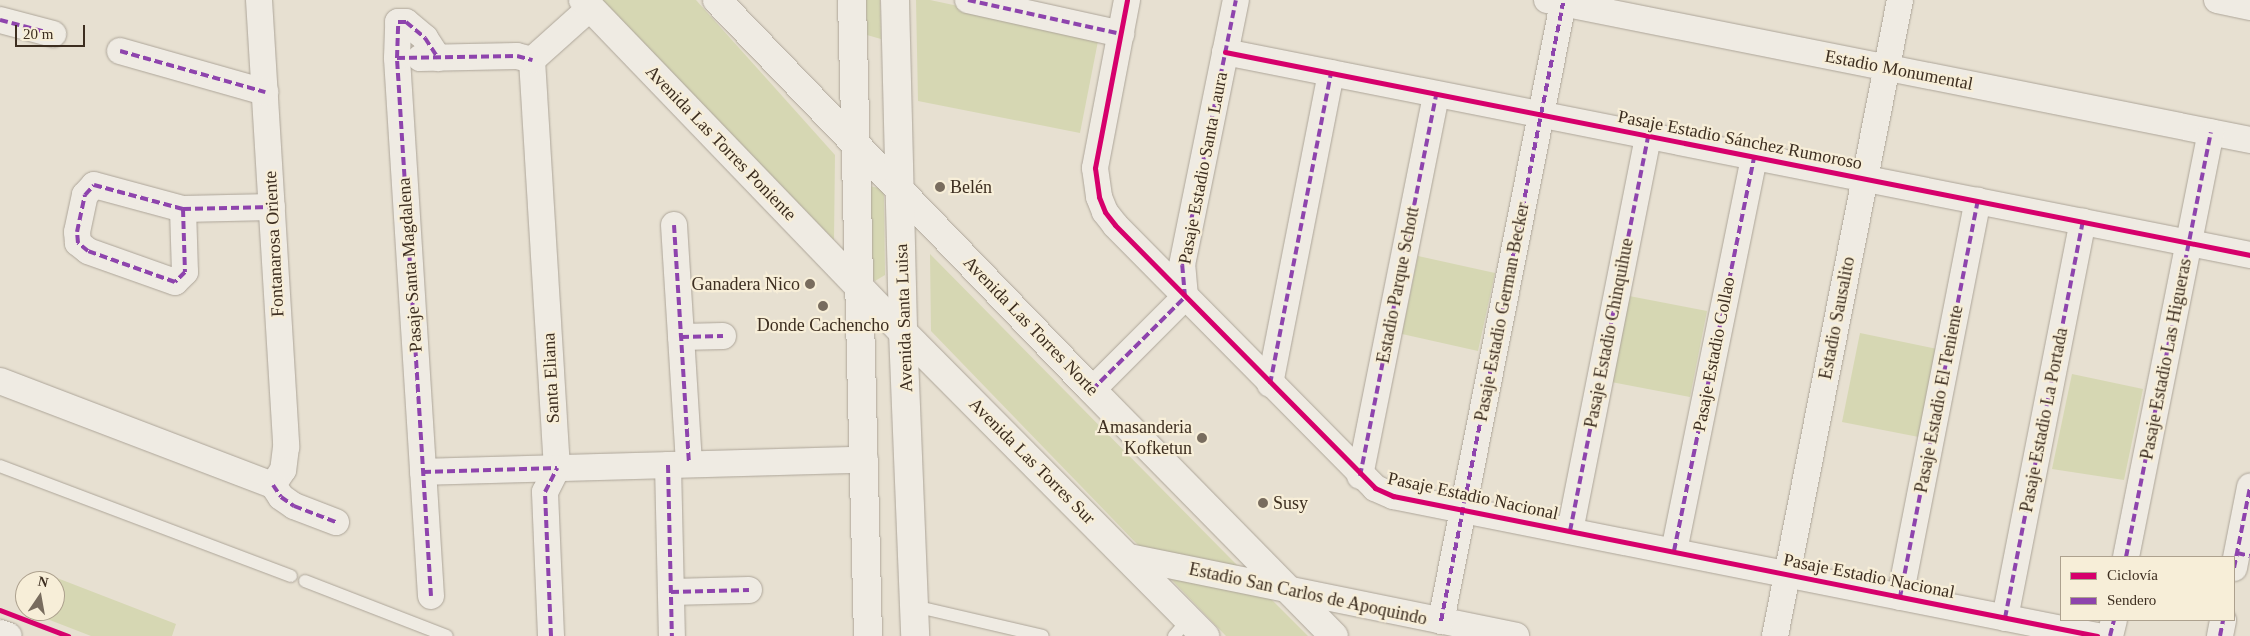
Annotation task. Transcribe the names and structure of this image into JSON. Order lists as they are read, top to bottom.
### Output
{
  "streets": {
    "street": [
      "Estadio Monumental",
      "Pasaje Estadio Sánchez Rumoroso",
      "Avenida Las Torres Poniente",
      "Pasaje Estadio Santa Laura",
      "Fontanarosa Oriente",
      "Pasaje Santa Magdalena",
      "Estadio Parque Schott",
      "Pasaje Estadio German Becker",
      "Avenida Santa Luisa",
      "Estadio Sausalito",
      "Avenida Las Torres Norte",
      "Pasaje Estadio Chinquihue",
      "Pasaje Estadio Collao",
      "Pasaje Estadio Las Higueras",
      "Santa Eliana",
      "Pasaje Estadio El Teniente",
      "Pasaje Estadio La Portada",
      "Avenida Las Torres Sur",
      "Pasaje Estadio Nacional",
      "Estadio San Carlos de Apoquindo"
    ]
  },
  "crossings": [
    ["Estadio Monumental", "Pasaje Estadio German Becker"],
    ["Estadio Monumental", "Estadio Sausalito"],
    ["Estadio Monumental", "Pasaje Estadio Las Higueras"],
    ["Pasaje Estadio Sánchez Rumoroso", "Pasaje Estadio Santa Laura"],
    ["Pasaje Estadio Sánchez Rumoroso", "Estadio Parque Schott"],
    ["Pasaje Estadio Sánchez Rumoroso", "Pasaje Estadio German Becker"],
    ["Pasaje Estadio Sánchez Rumoroso", "Estadio Sausalito"],
    ["Pasaje Estadio Sánchez Rumoroso", "Pasaje Estadio Chinquihue"],
    ["Pasaje Estadio Sánchez Rumoroso", "Pasaje Estadio Collao"],
    ["Pasaje Estadio Sánchez Rumoroso", "Pasaje Estadio Las Higueras"],
    ["Pasaje Estadio Sánchez Rumoroso", "Pasaje Estadio El Teniente"],
    ["Pasaje Estadio Sánchez Rumoroso", "Pasaje Estadio La Portada"],
    ["Avenida Las Torres Poniente", "Avenida Las Torres Sur"],
    ["Pasaje Estadio Santa Laura", "Pasaje Estadio Nacional"],
    ["Estadio Parque Schott", "Pasaje Estadio Nacional"],
    ["Pasaje Estadio German Becker", "Pasaje Estadio Nacional"],
    ["Pasaje Estadio German Becker", "Estadio San Carlos de Apoquindo"],
    ["Avenida Santa Luisa", "Avenida Las Torres Norte"],
    ["Avenida Santa Luisa", "Avenida Las Torres Sur"],
    ["Estadio Sausalito", "Pasaje Estadio Nacional"],
    ["Avenida Las Torres Norte", "Estadio San Carlos de Apoquindo"],
    ["Pasaje Estadio Chinquihue", "Pasaje Estadio Nacional"],
    ["Pasaje Estadio Collao", "Pasaje Estadio Nacional"],
    ["Pasaje Estadio El Teniente", "Pasaje Estadio Nacional"],
    ["Pasaje Estadio La Portada", "Pasaje Estadio Nacional"],
    ["Avenida Las Torres Sur", "Estadio San Carlos de Apoquindo"]
  ],
  "places": [
    "Belén",
    "Ganadera Nico",
    "Donde Cachencho",
    "Amasanderia Kofketun",
    "Susy"
  ],
  "legend": ["Ciclovía", "Sendero"],
  "scale_bar": "20 m",
  "north": "top"
}
